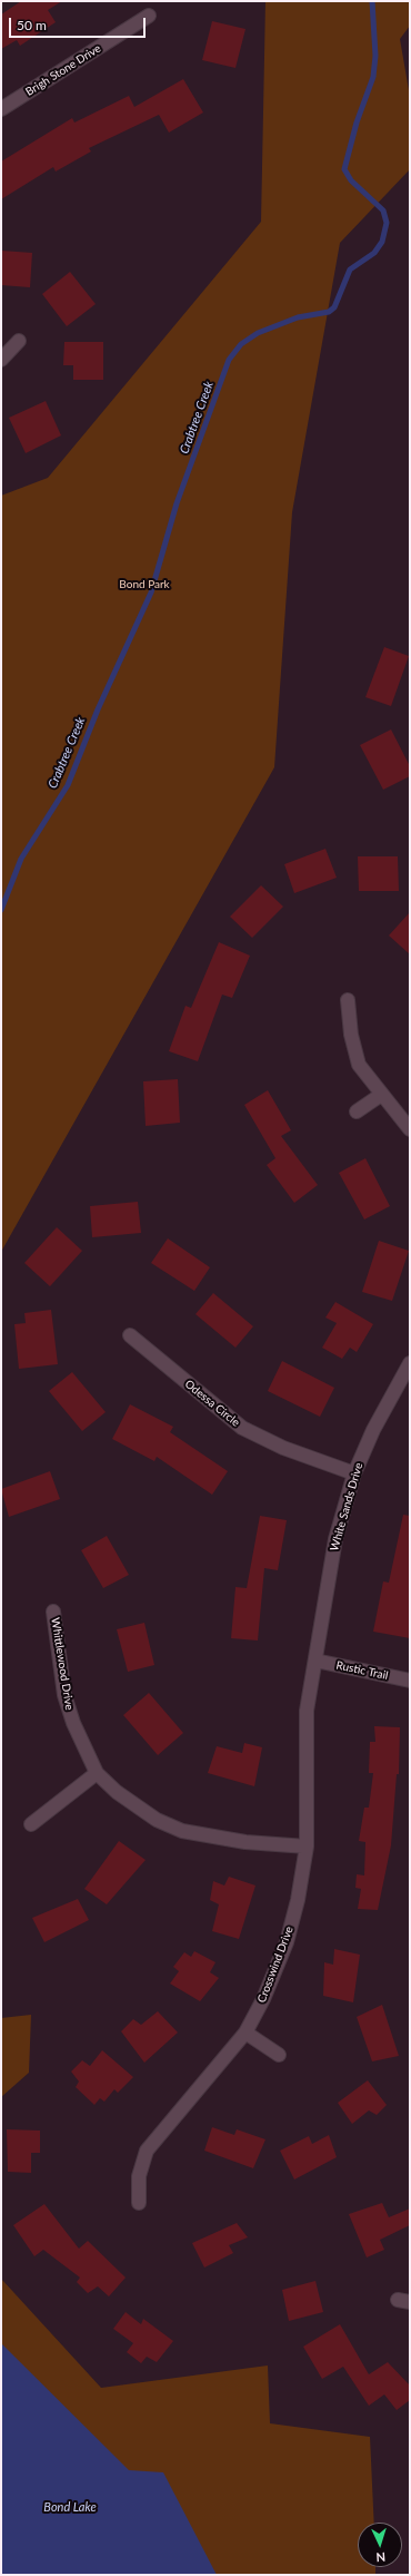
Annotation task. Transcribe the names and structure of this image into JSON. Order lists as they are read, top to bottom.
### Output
{
  "streets": {
    "street": [
      "Brigh Stone Drive",
      "Odessa Circle",
      "White Sands Drive",
      "Whittlewood Drive",
      "Rustic Trail",
      "Crosswind Drive"
    ]
  },
  "crossings": [
    ["Odessa Circle", "White Sands Drive"],
    ["White Sands Drive", "Rustic Trail"],
    ["White Sands Drive", "Crosswind Drive"],
    ["Whittlewood Drive", "Crosswind Drive"],
    ["Rustic Trail", "Crosswind Drive"]
  ],
  "water": ["Crabtree Creek", "Bond Lake"],
  "parks": ["Bond Park"],
  "scale_bar": "50 m",
  "north": "bottom"
}
